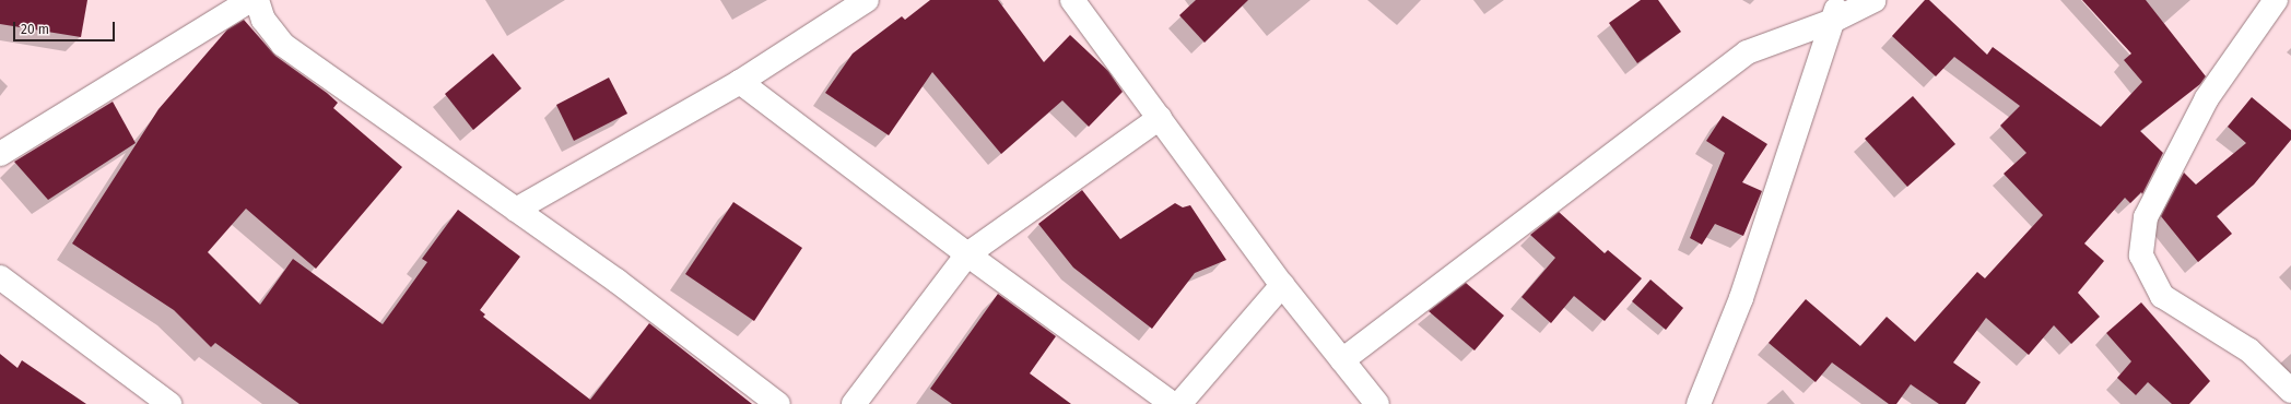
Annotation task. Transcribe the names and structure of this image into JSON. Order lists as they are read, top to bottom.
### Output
{
  "scale_bar": "20 m"
}
